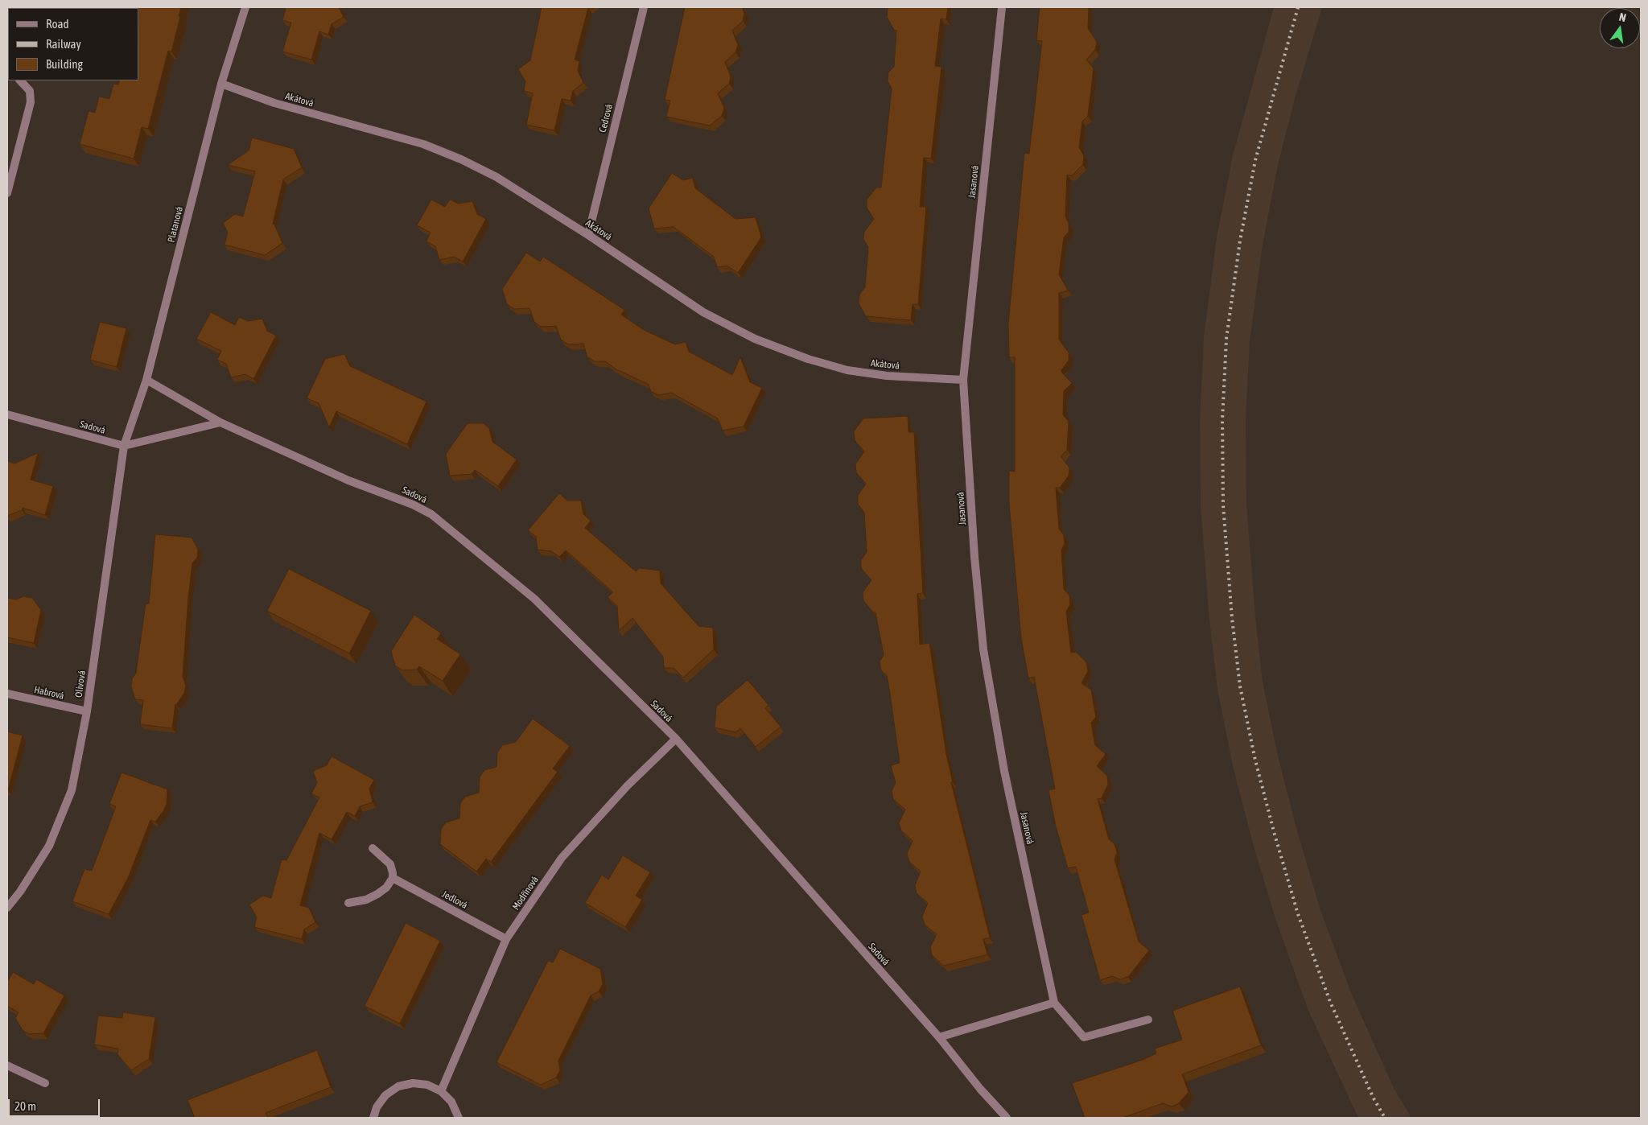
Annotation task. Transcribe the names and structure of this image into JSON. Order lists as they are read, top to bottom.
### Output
{
  "streets": {
    "street": [
      "Akátová",
      "Cedrová",
      "Jasanová",
      "Platanová",
      "Sadová",
      "Olivová",
      "Habrová",
      "Modřínová",
      "Jedlová"
    ]
  },
  "crossings": [
    ["Akátová", "Cedrová"],
    ["Akátová", "Jasanová"],
    ["Akátová", "Platanová"],
    ["Platanová", "Sadová"],
    ["Platanová", "Olivová"],
    ["Sadová", "Olivová"],
    ["Sadová", "Modřínová"],
    ["Olivová", "Habrová"],
    ["Modřínová", "Jedlová"]
  ],
  "legend": ["Road", "Railway", "Building"],
  "scale_bar": "20 m",
  "north": "top"
}
